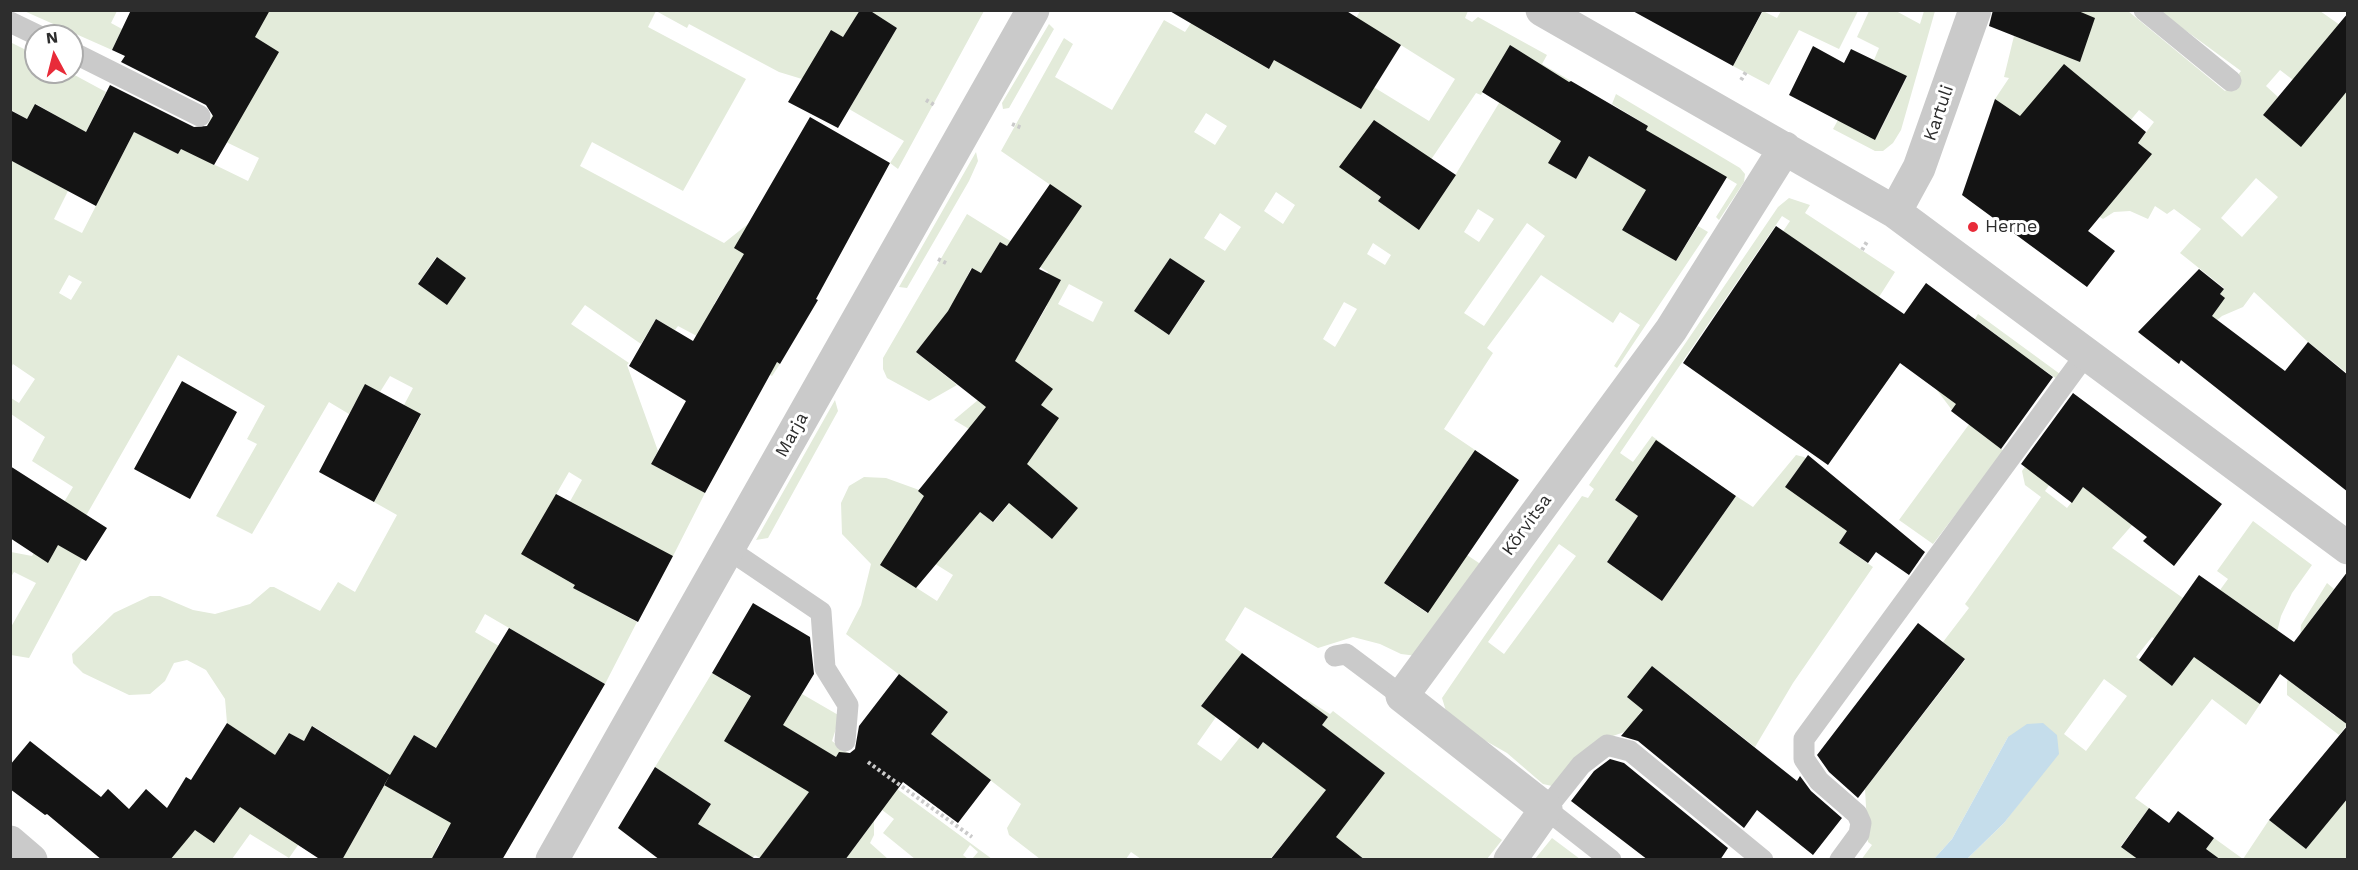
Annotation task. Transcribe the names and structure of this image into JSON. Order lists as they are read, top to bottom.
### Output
{
  "streets": {
    "street": ["Kartuli", "Marja", "Kõrvitsa"]
  },
  "places": ["Herne"],
  "north": "top"
}
